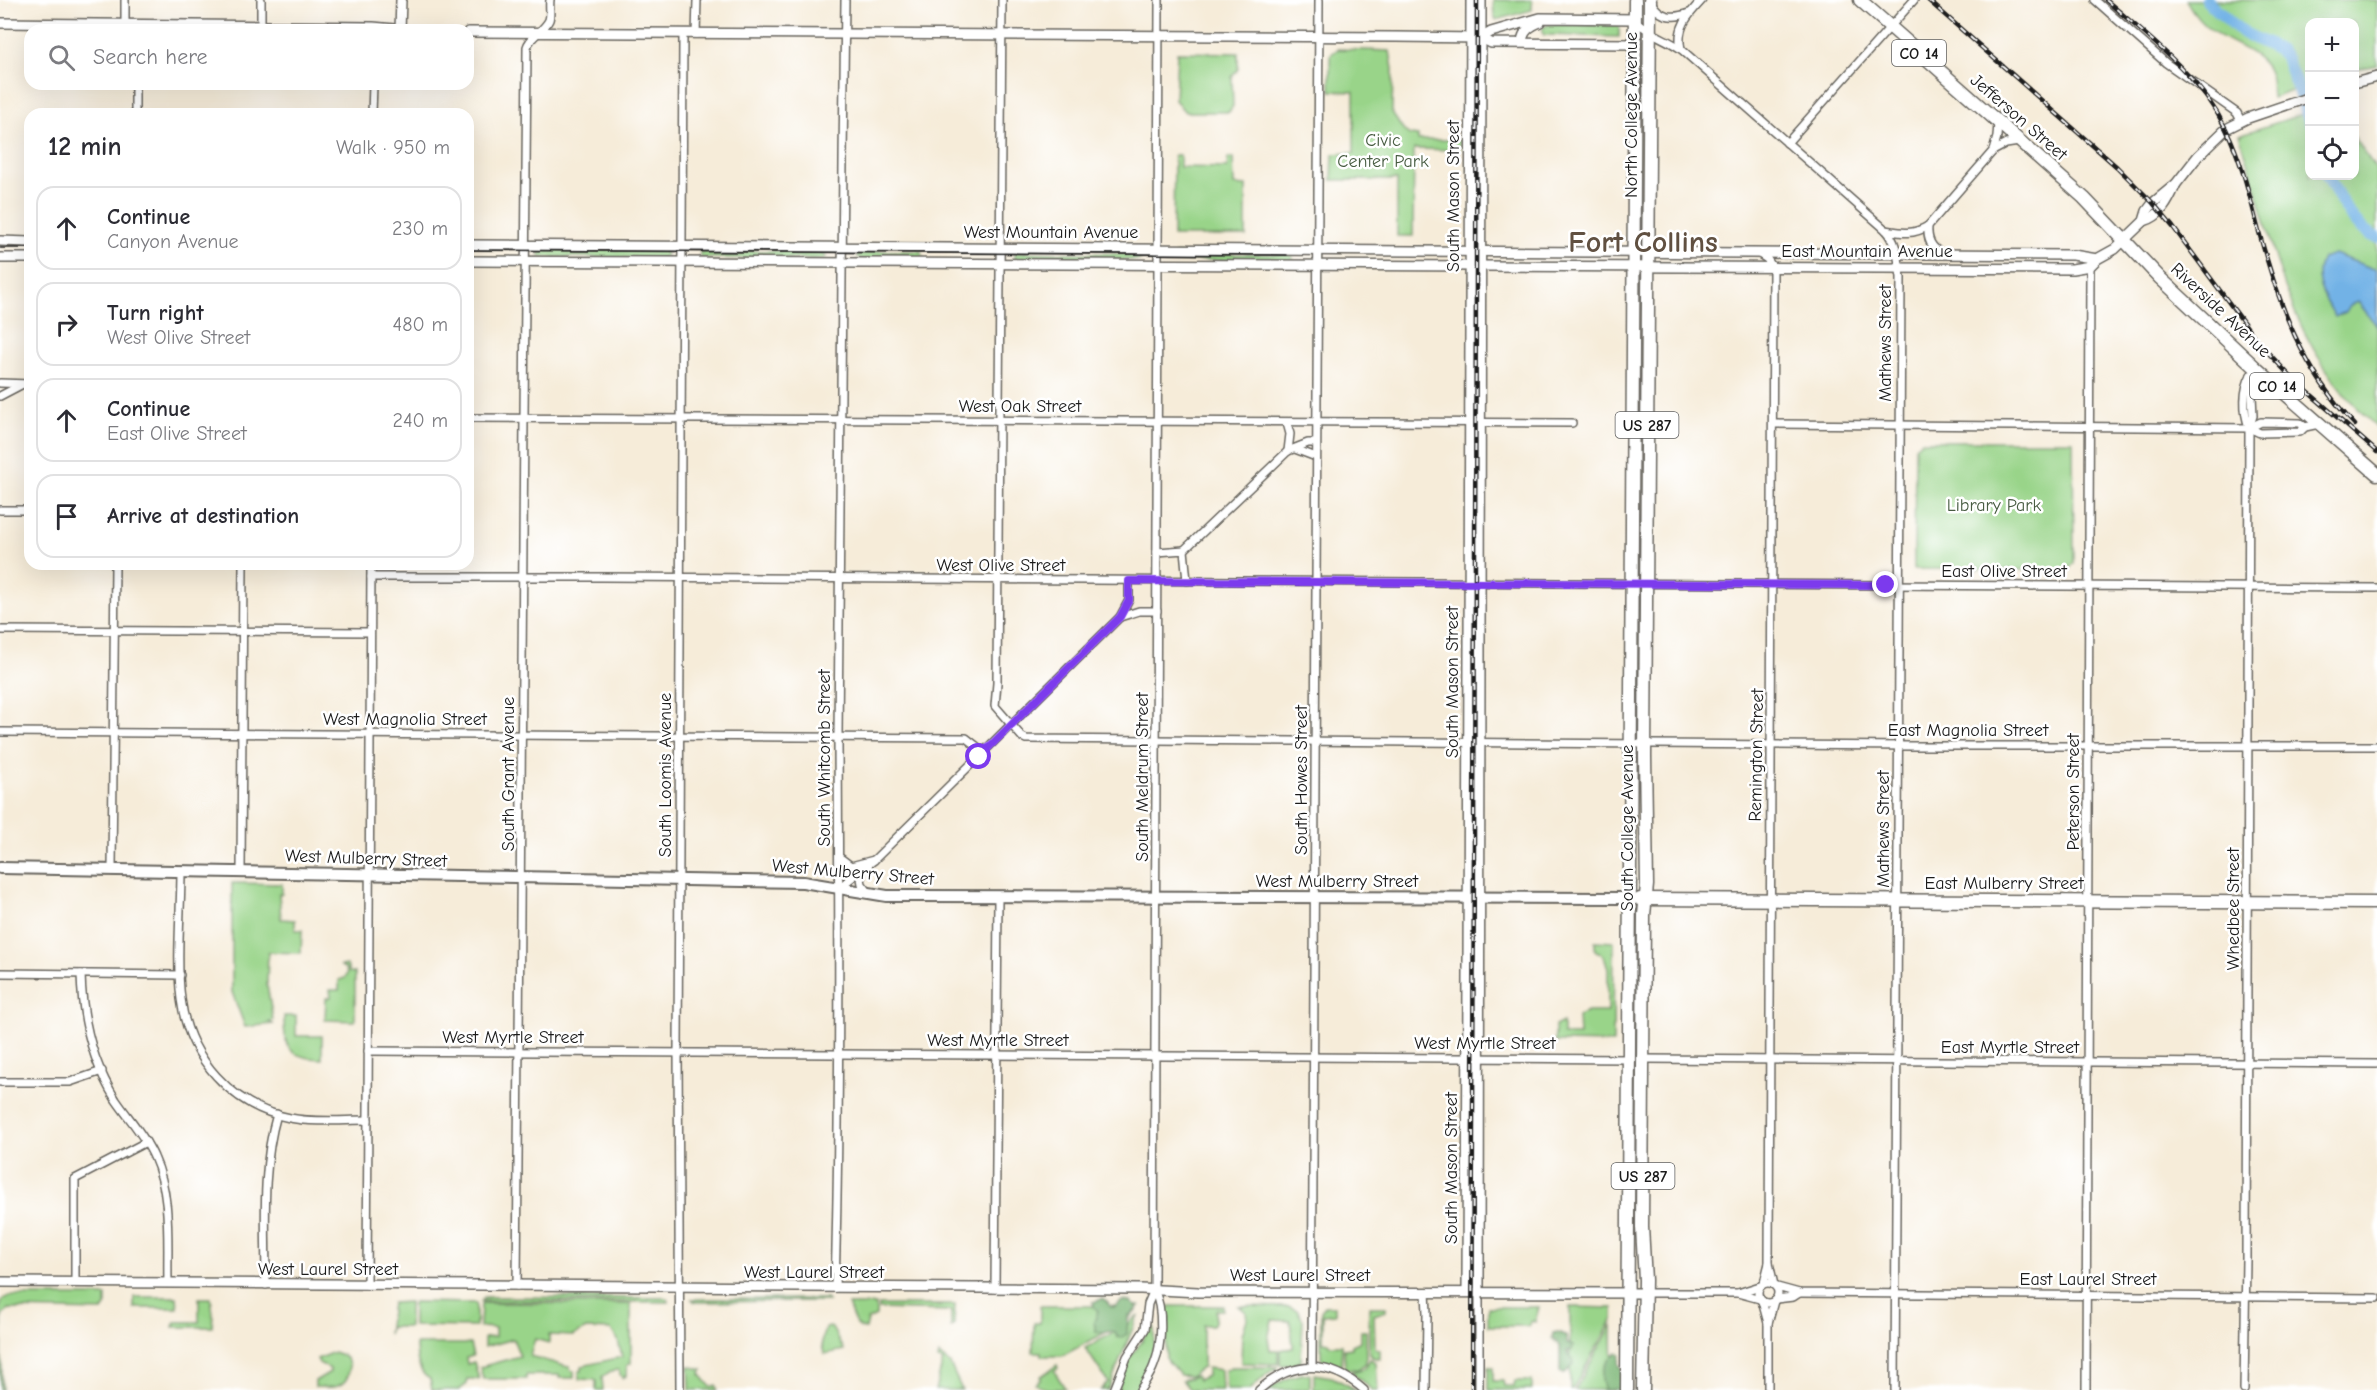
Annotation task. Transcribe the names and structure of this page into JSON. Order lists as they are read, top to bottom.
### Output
{
  "streets": {
    "highway": [
      "CO 14",
      "North College Avenue",
      "Jefferson Street",
      "Riverside Avenue",
      "US 287",
      "South College Avenue",
      "East Mulberry Street"
    ],
    "main road": ["West Mulberry Street"],
    "street": [
      "South Mason Street",
      "West Mountain Avenue",
      "East Mountain Avenue",
      "Mathews Street",
      "West Oak Street",
      "West Olive Street",
      "East Olive Street",
      "West Magnolia Street",
      "East Magnolia Street",
      "Remington Street",
      "South Whitcomb Street",
      "South Grant Avenue",
      "South Loomis Avenue",
      "South Meldrum Street",
      "South Howes Street",
      "Peterson Street",
      "Whedbee Street",
      "West Myrtle Street",
      "East Myrtle Street",
      "West Laurel Street",
      "East Laurel Street"
    ]
  },
  "crossings": [
    ["North College Avenue", "West Mountain Avenue"],
    ["North College Avenue", "East Mountain Avenue"],
    ["North College Avenue", "South College Avenue"],
    ["Jefferson Street", "East Mountain Avenue"],
    ["Jefferson Street", "Riverside Avenue"],
    ["South Mason Street", "West Mountain Avenue"],
    ["South Mason Street", "West Oak Street"],
    ["South Mason Street", "West Olive Street"],
    ["South Mason Street", "West Mulberry Street"],
    ["South Mason Street", "West Myrtle Street"],
    ["South Mason Street", "West Laurel Street"],
    ["West Mountain Avenue", "East Mountain Avenue"],
    ["West Mountain Avenue", "South Whitcomb Street"],
    ["West Mountain Avenue", "South Grant Avenue"],
    ["West Mountain Avenue", "South Loomis Avenue"],
    ["West Mountain Avenue", "South Meldrum Street"],
    ["West Mountain Avenue", "South Howes Street"],
    ["West Mountain Avenue", "South College Avenue"],
    ["East Mountain Avenue", "Riverside Avenue"],
    ["East Mountain Avenue", "Mathews Street"],
    ["East Mountain Avenue", "Remington Street"],
    ["East Mountain Avenue", "Peterson Street"],
    ["East Mountain Avenue", "South College Avenue"],
    ["Riverside Avenue", "Whedbee Street"],
    ["Mathews Street", "East Olive Street"],
    ["Mathews Street", "East Magnolia Street"],
    ["Mathews Street", "East Mulberry Street"],
    ["Mathews Street", "East Myrtle Street"],
    ["Mathews Street", "East Laurel Street"],
    ["West Oak Street", "South Whitcomb Street"],
    ["West Oak Street", "South Grant Avenue"],
    ["West Oak Street", "South Loomis Avenue"],
    ["West Oak Street", "South Meldrum Street"],
    ["West Oak Street", "South Howes Street"],
    ["West Olive Street", "East Olive Street"],
    ["West Olive Street", "South Whitcomb Street"],
    ["West Olive Street", "South Grant Avenue"],
    ["West Olive Street", "South Loomis Avenue"],
    ["West Olive Street", "South Meldrum Street"],
    ["West Olive Street", "South Howes Street"],
    ["West Olive Street", "South College Avenue"],
    ["East Olive Street", "Remington Street"],
    ["East Olive Street", "Peterson Street"],
    ["East Olive Street", "South College Avenue"],
    ["East Olive Street", "Whedbee Street"],
    ["West Magnolia Street", "South Whitcomb Street"],
    ["West Magnolia Street", "South Grant Avenue"],
    ["West Magnolia Street", "South Loomis Avenue"],
    ["East Magnolia Street", "Remington Street"],
    ["East Magnolia Street", "Peterson Street"],
    ["East Magnolia Street", "South College Avenue"],
    ["East Magnolia Street", "Whedbee Street"],
    ["Remington Street", "East Mulberry Street"],
    ["Remington Street", "East Myrtle Street"],
    ["Remington Street", "East Laurel Street"],
    ["South Whitcomb Street", "West Mulberry Street"],
    ["South Whitcomb Street", "West Myrtle Street"],
    ["South Whitcomb Street", "West Laurel Street"],
    ["South Grant Avenue", "West Mulberry Street"],
    ["South Grant Avenue", "West Myrtle Street"],
    ["South Grant Avenue", "West Laurel Street"],
    ["South Loomis Avenue", "West Mulberry Street"],
    ["South Loomis Avenue", "West Myrtle Street"],
    ["South Loomis Avenue", "West Laurel Street"],
    ["South Meldrum Street", "West Mulberry Street"],
    ["South Meldrum Street", "West Myrtle Street"],
    ["South Meldrum Street", "West Laurel Street"],
    ["South Howes Street", "West Mulberry Street"],
    ["South Howes Street", "West Myrtle Street"],
    ["South Howes Street", "West Laurel Street"],
    ["Peterson Street", "East Mulberry Street"],
    ["Peterson Street", "East Myrtle Street"],
    ["Peterson Street", "East Laurel Street"],
    ["South College Avenue", "West Mulberry Street"],
    ["South College Avenue", "East Mulberry Street"],
    ["South College Avenue", "West Myrtle Street"],
    ["South College Avenue", "East Myrtle Street"],
    ["South College Avenue", "West Laurel Street"],
    ["West Mulberry Street", "East Mulberry Street"],
    ["East Mulberry Street", "Whedbee Street"],
    ["Whedbee Street", "East Myrtle Street"],
    ["Whedbee Street", "East Laurel Street"]
  ],
  "districts": ["Fort Collins"],
  "parks": ["Civic Center Park", "Library Park"],
  "page": {
    "map_buttons": ["+", "−"],
    "search": "Search here",
    "heading": ["12 min", "Walk · 950 m"],
    "list": [
      ["Continue", "Canyon Avenue", "230 m"],
      ["Turn right", "West Olive Street", "480 m"],
      ["Continue", "East Olive Street", "240 m"],
      "Arrive at destination"
    ]
  }
}
